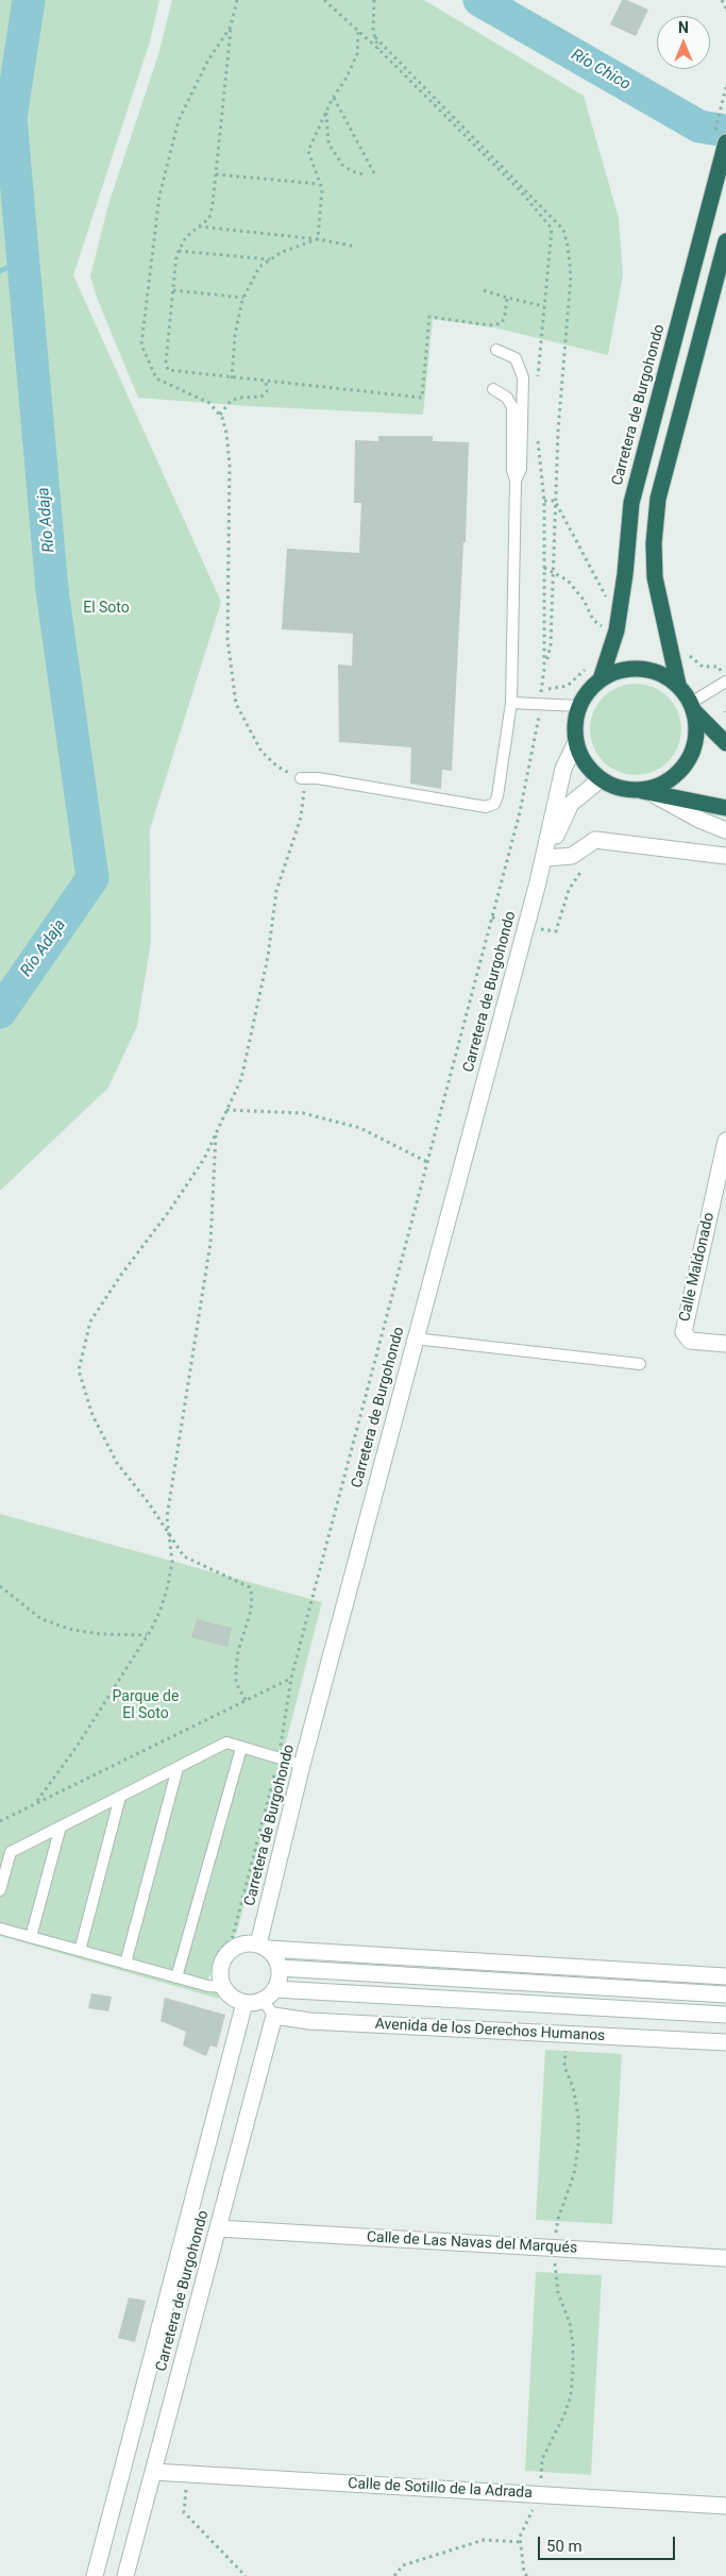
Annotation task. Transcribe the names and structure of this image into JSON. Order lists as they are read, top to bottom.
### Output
{
  "streets": {
    "highway": ["Carretera de Burgohondo"],
    "street": [
      "Calle Maldonado",
      "Avenida de los Derechos Humanos",
      "Calle de Las Navas del Marqués",
      "Calle de Sotillo de la Adrada"
    ]
  },
  "crossings": [
    ["Carretera de Burgohondo", "Avenida de los Derechos Humanos"],
    ["Carretera de Burgohondo", "Calle de Las Navas del Marqués"],
    ["Carretera de Burgohondo", "Calle de Sotillo de la Adrada"]
  ],
  "water": ["Río Chico", "Río Adaja"],
  "parks": ["El Soto", "Parque de El Soto"],
  "scale_bar": "50 m",
  "north": "top"
}
